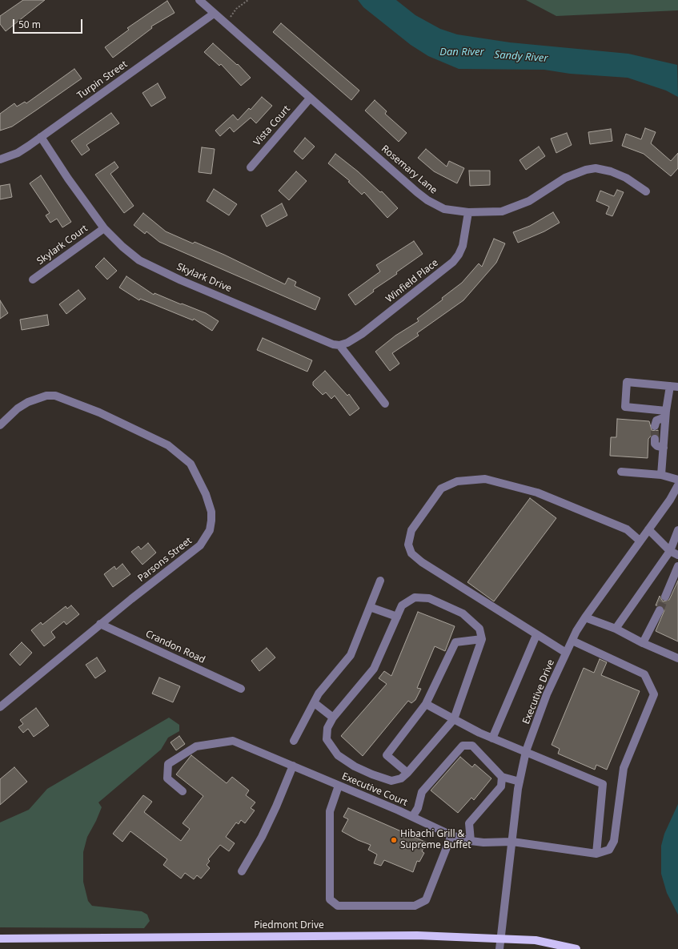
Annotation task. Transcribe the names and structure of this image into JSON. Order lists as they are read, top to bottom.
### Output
{
  "streets": {
    "main road": ["Piedmont Drive"],
    "street": [
      "Turpin Street",
      "Vista Court",
      "Rosemary Lane",
      "Skylark Court",
      "Skylark Drive",
      "Winfield Place",
      "Parsons Street",
      "Crandon Road",
      "Executive Drive",
      "Executive Court"
    ]
  },
  "crossings": [
    ["Turpin Street", "Rosemary Lane"],
    ["Turpin Street", "Skylark Drive"],
    ["Vista Court", "Rosemary Lane"],
    ["Rosemary Lane", "Winfield Place"],
    ["Skylark Court", "Skylark Drive"],
    ["Skylark Drive", "Winfield Place"],
    ["Parsons Street", "Crandon Road"],
    ["Executive Drive", "Executive Court"],
    ["Executive Drive", "Piedmont Drive"]
  ],
  "water": ["Dan River", "Sandy River"],
  "places": ["Hibachi Grill & Supreme Buffet"],
  "scale_bar": "50 m"
}
